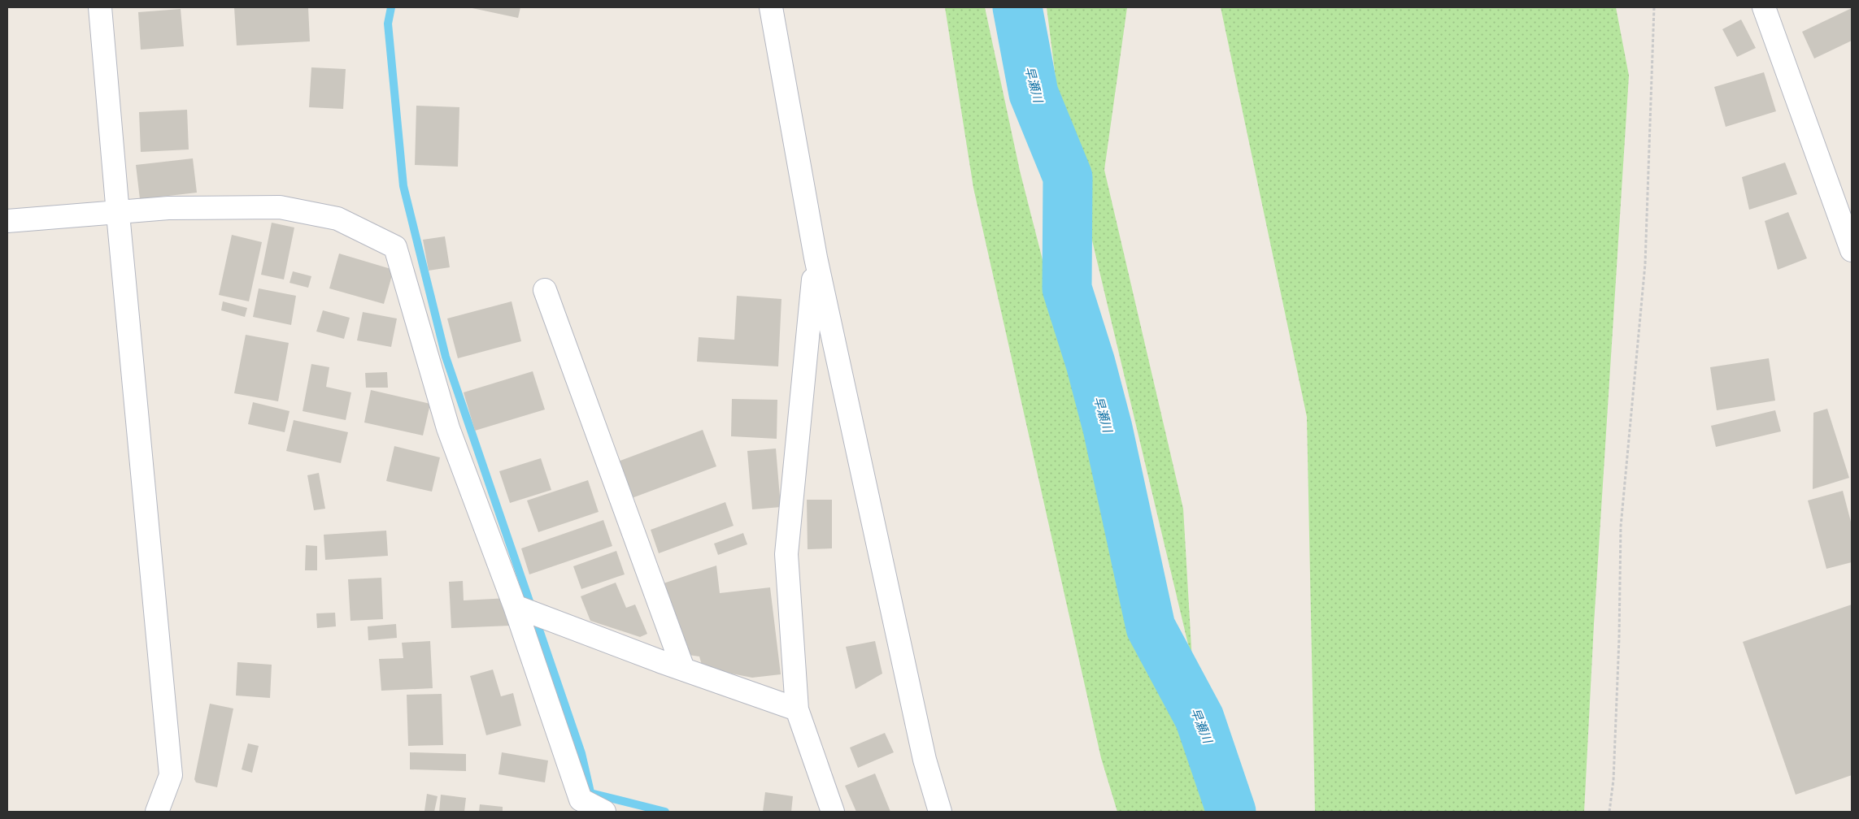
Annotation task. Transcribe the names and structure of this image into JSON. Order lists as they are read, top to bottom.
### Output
{
  "water": ["早瀬川"]
}
